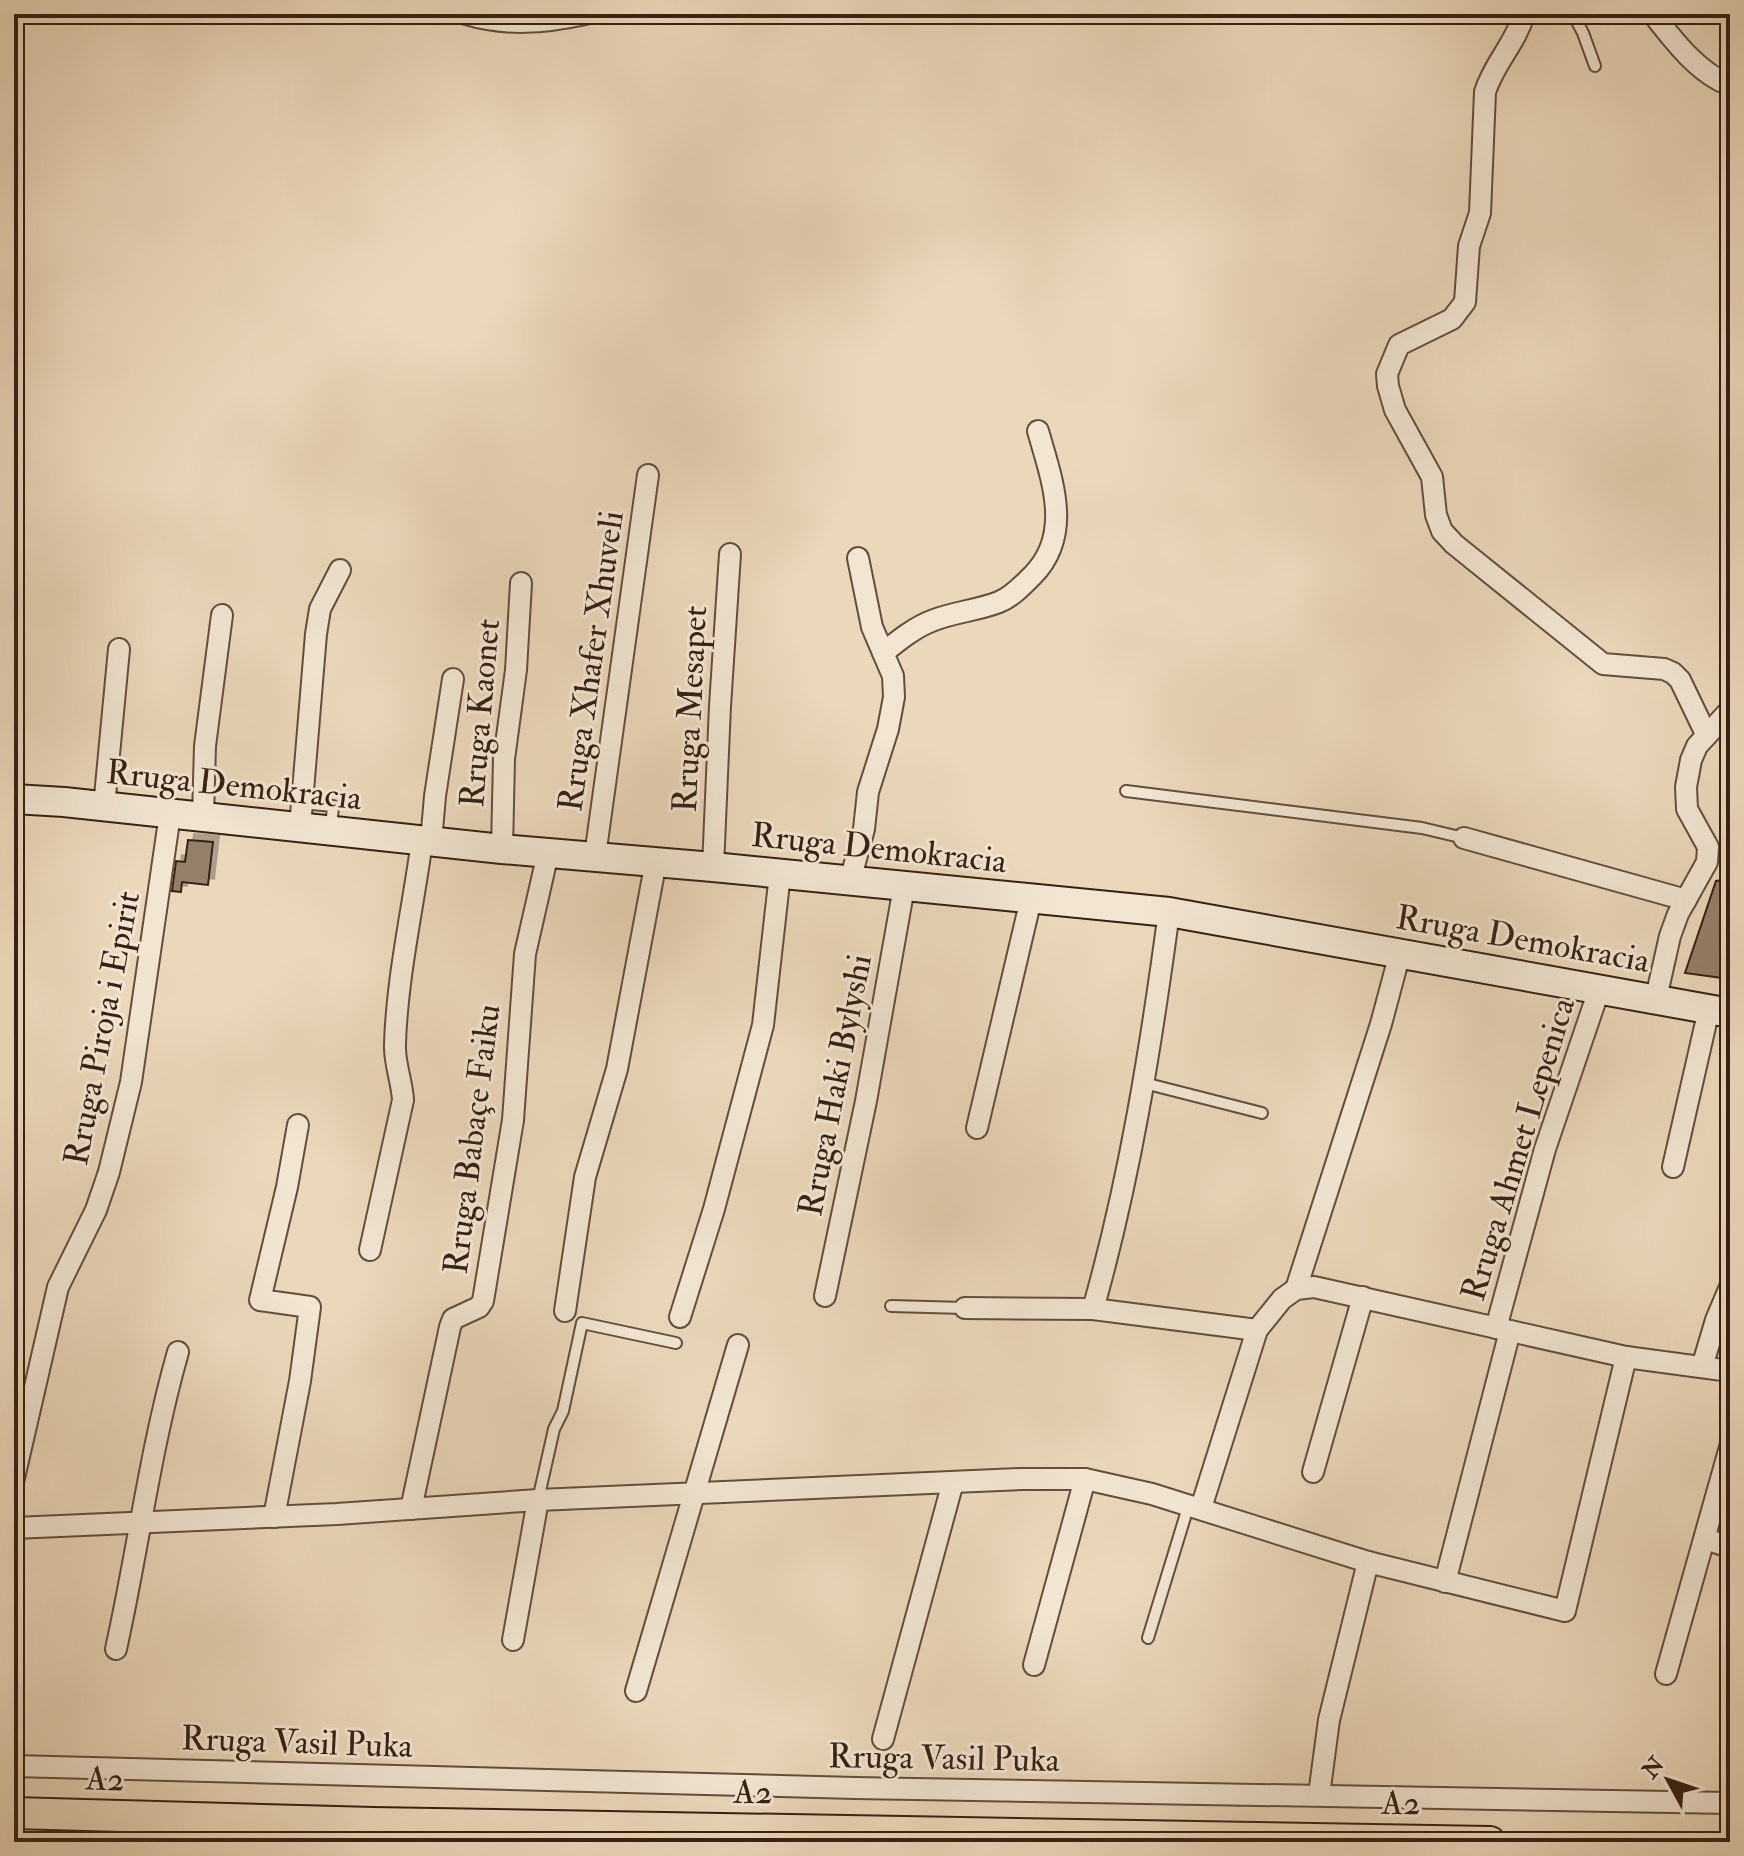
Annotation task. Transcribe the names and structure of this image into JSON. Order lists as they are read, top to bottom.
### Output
{
  "streets": {
    "main road": ["Rruga Demokracia", "A2"],
    "street": [
      "Rruga Xhafer Xhuveli",
      "Rruga Mesapet",
      "Rruga Kaonet",
      "Rruga Piroja i Epirit",
      "Rruga Haki Bylyshi",
      "Rruga Babaçe Faiku",
      "Rruga Ahmet Lepenica",
      "Rruga Vasil Puka"
    ]
  },
  "crossings": [
    ["Rruga Xhafer Xhuveli", "Rruga Demokracia"],
    ["Rruga Mesapet", "Rruga Demokracia"],
    ["Rruga Kaonet", "Rruga Demokracia"],
    ["Rruga Demokracia", "Rruga Piroja i Epirit"],
    ["Rruga Demokracia", "Rruga Haki Bylyshi"],
    ["Rruga Demokracia", "Rruga Babaçe Faiku"],
    ["Rruga Demokracia", "Rruga Ahmet Lepenica"]
  ],
  "north": "top left"
}
